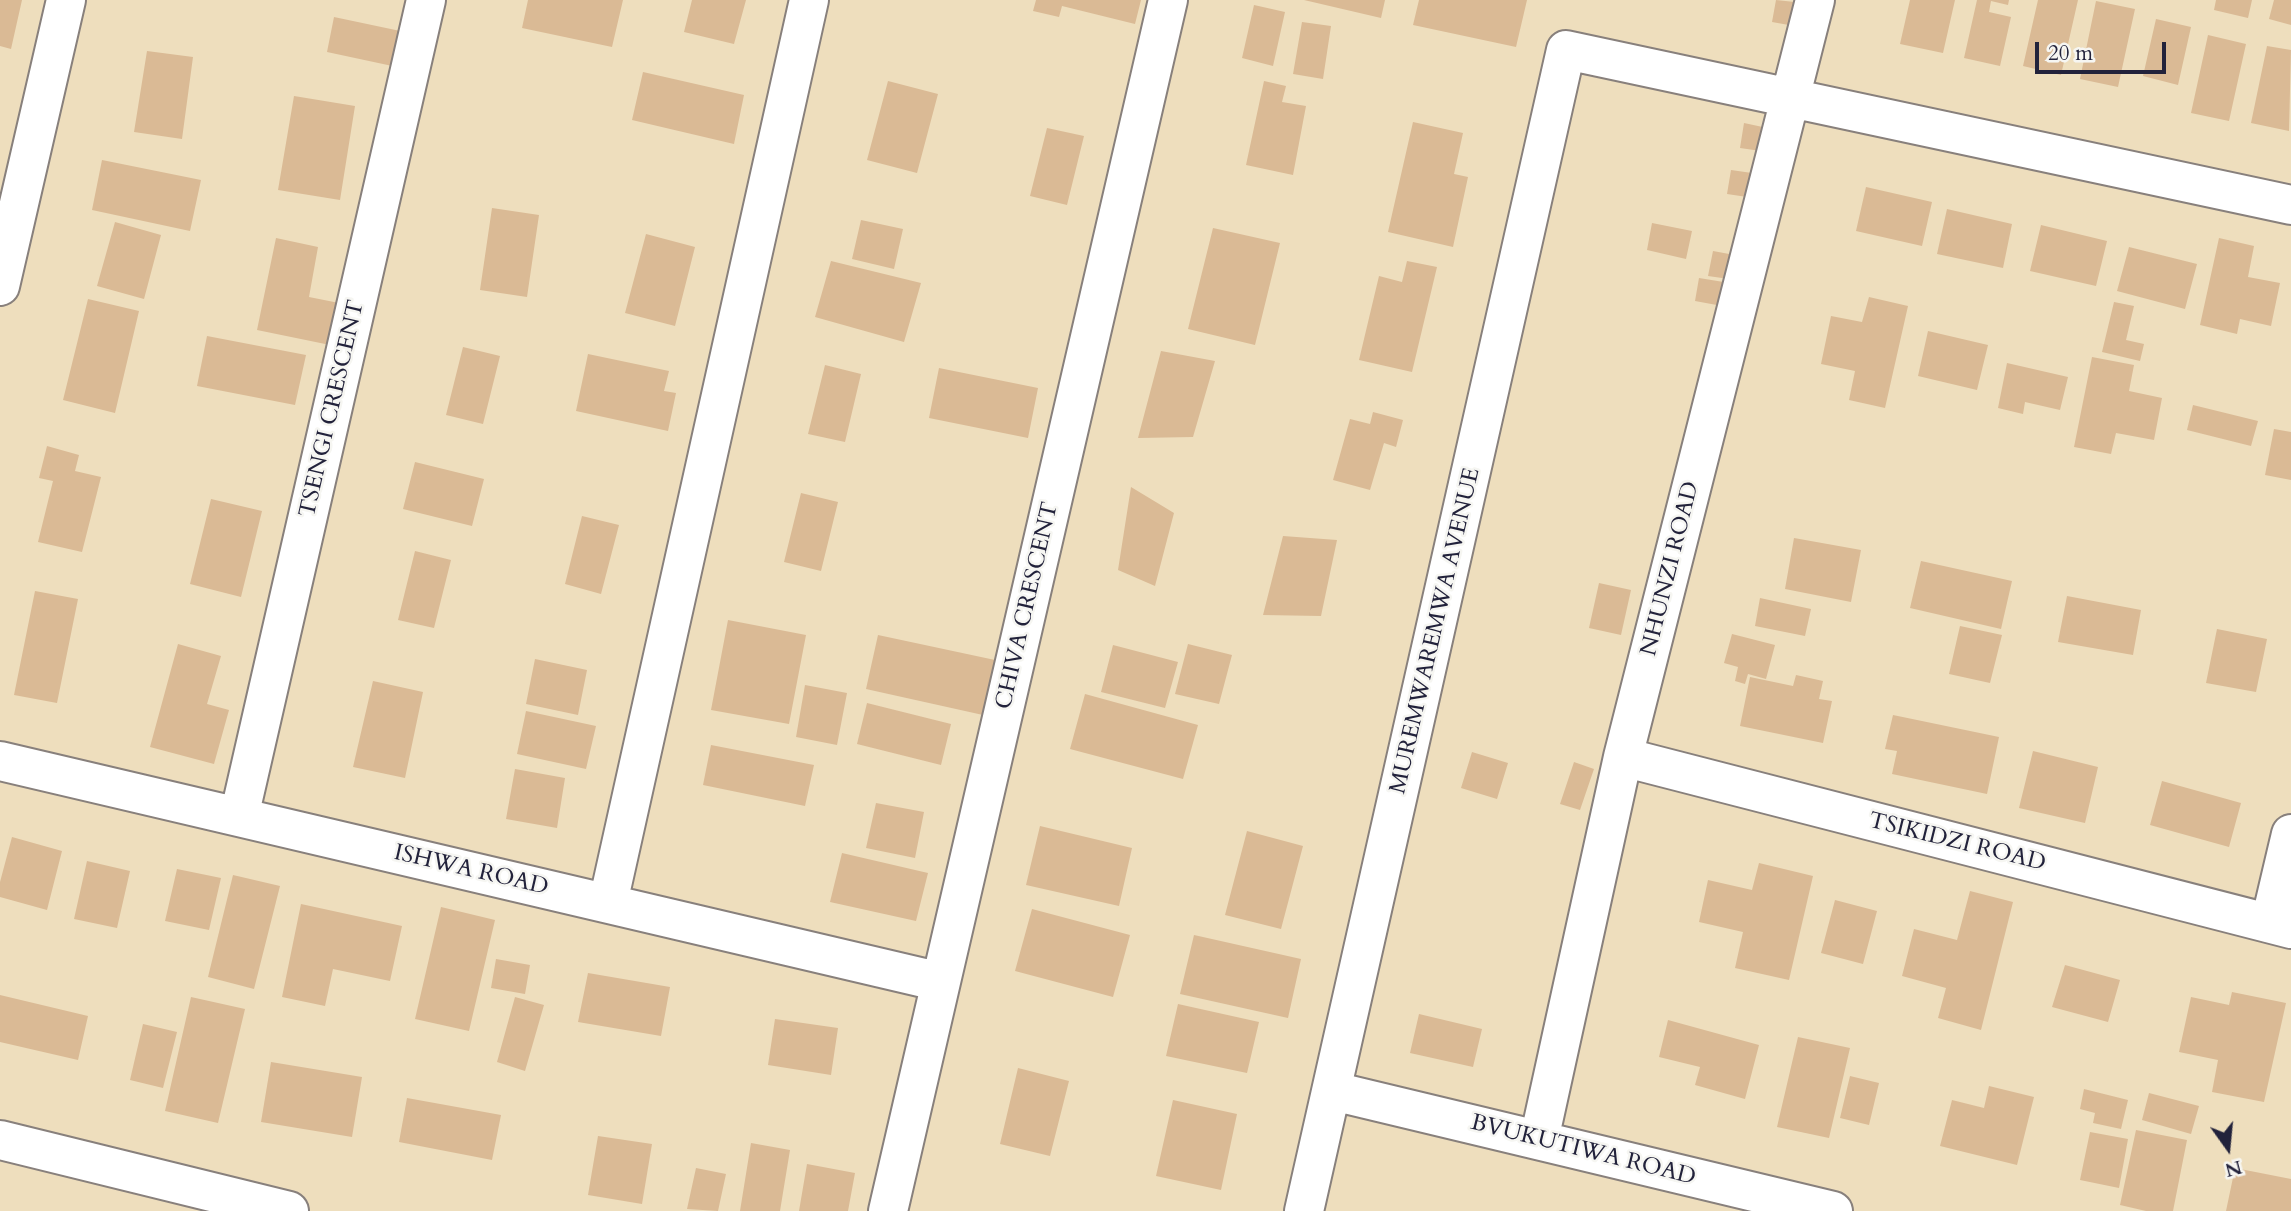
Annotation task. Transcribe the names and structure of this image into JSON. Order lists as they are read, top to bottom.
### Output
{
  "streets": {
    "street": [
      "TSENGI CRESCENT",
      "NHUNZI ROAD",
      "CHIVA CRESCENT",
      "MUREMWAREMWA AVENUE",
      "TSIKIDZI ROAD",
      "ISHWA ROAD",
      "BVUKUTIWA ROAD"
    ]
  },
  "crossings": [
    ["TSENGI CRESCENT", "ISHWA ROAD"],
    ["NHUNZI ROAD", "MUREMWAREMWA AVENUE"],
    ["NHUNZI ROAD", "TSIKIDZI ROAD"],
    ["NHUNZI ROAD", "BVUKUTIWA ROAD"],
    ["CHIVA CRESCENT", "ISHWA ROAD"],
    ["MUREMWAREMWA AVENUE", "BVUKUTIWA ROAD"]
  ],
  "scale_bar": "20 m",
  "north": "bottom"
}
